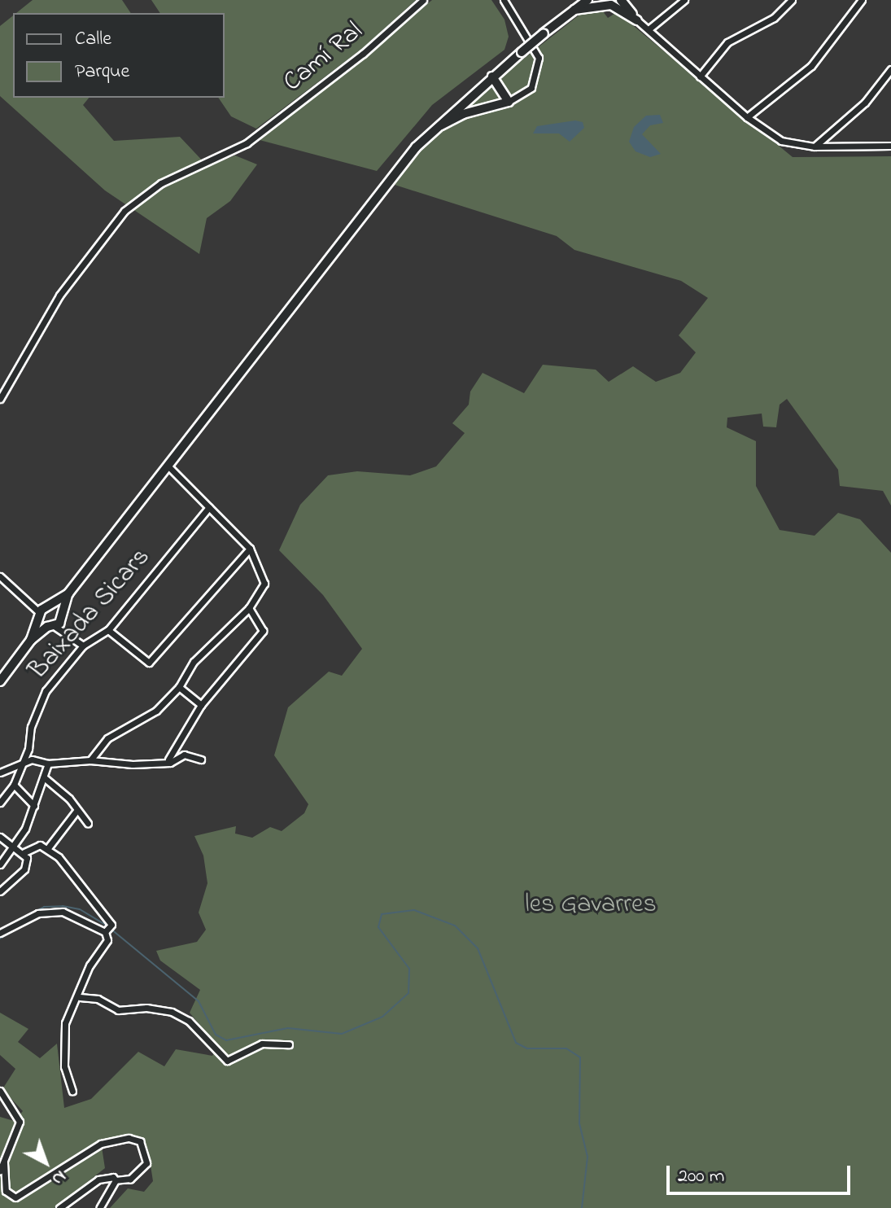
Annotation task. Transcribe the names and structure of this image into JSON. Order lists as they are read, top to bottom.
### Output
{
  "streets": {
    "street": ["Camí Ral", "Baixada Sicars"]
  },
  "parks": ["les Gavarres"],
  "legend": ["Calle", "Parque"],
  "scale_bar": "200 m",
  "north": "bottom right"
}
